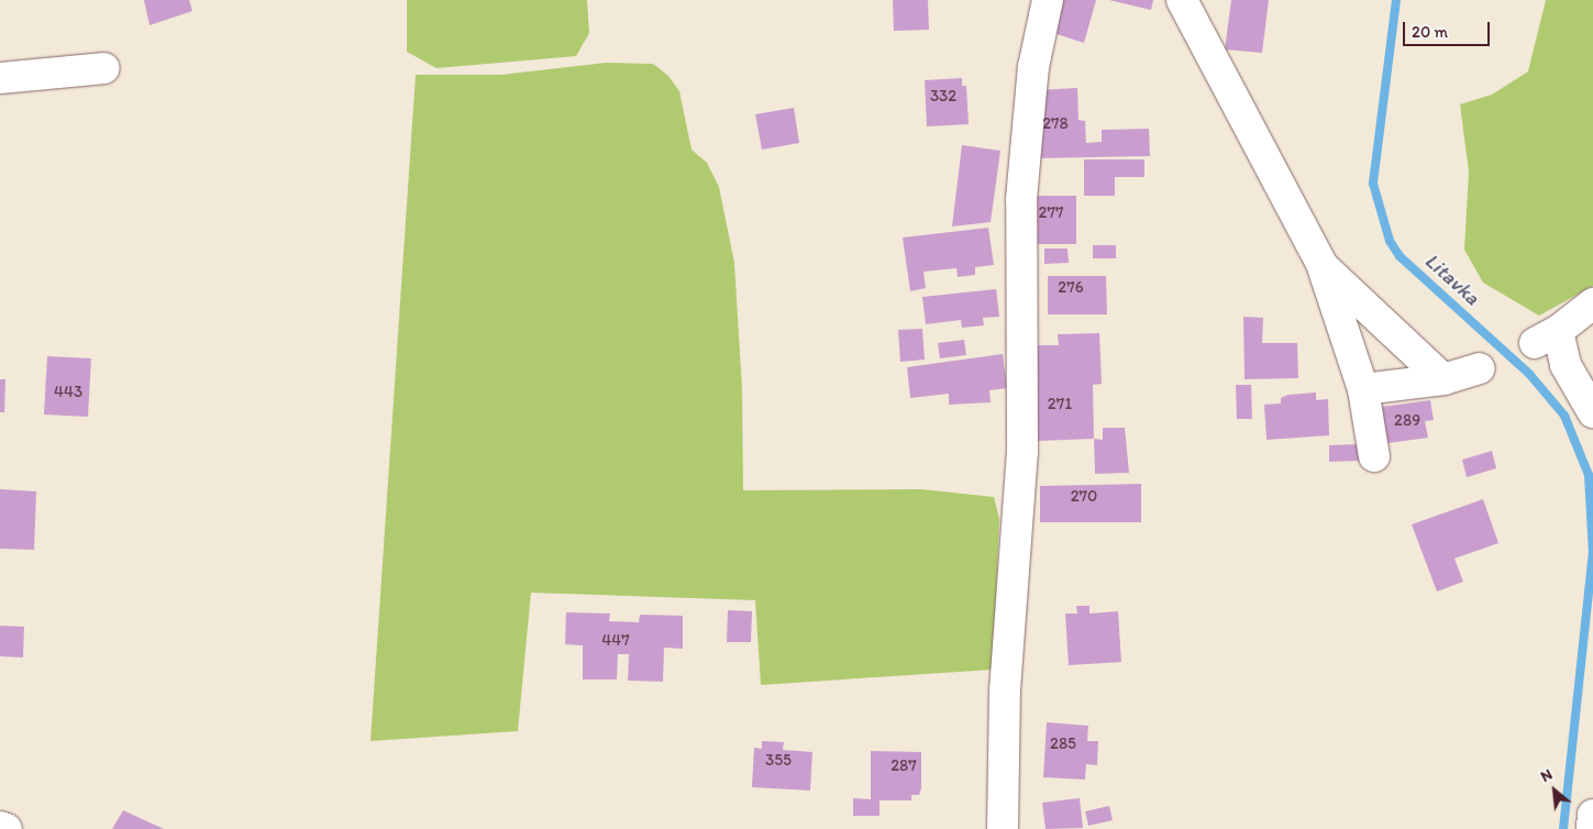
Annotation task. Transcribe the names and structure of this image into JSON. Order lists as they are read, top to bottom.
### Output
{
  "water": ["Litavka"],
  "house_numbers": [
    "332",
    "278",
    "277",
    "276",
    "443",
    "271",
    "289",
    "270",
    "447",
    "285",
    "355",
    "287"
  ],
  "scale_bar": "20 m",
  "north": "top left"
}
